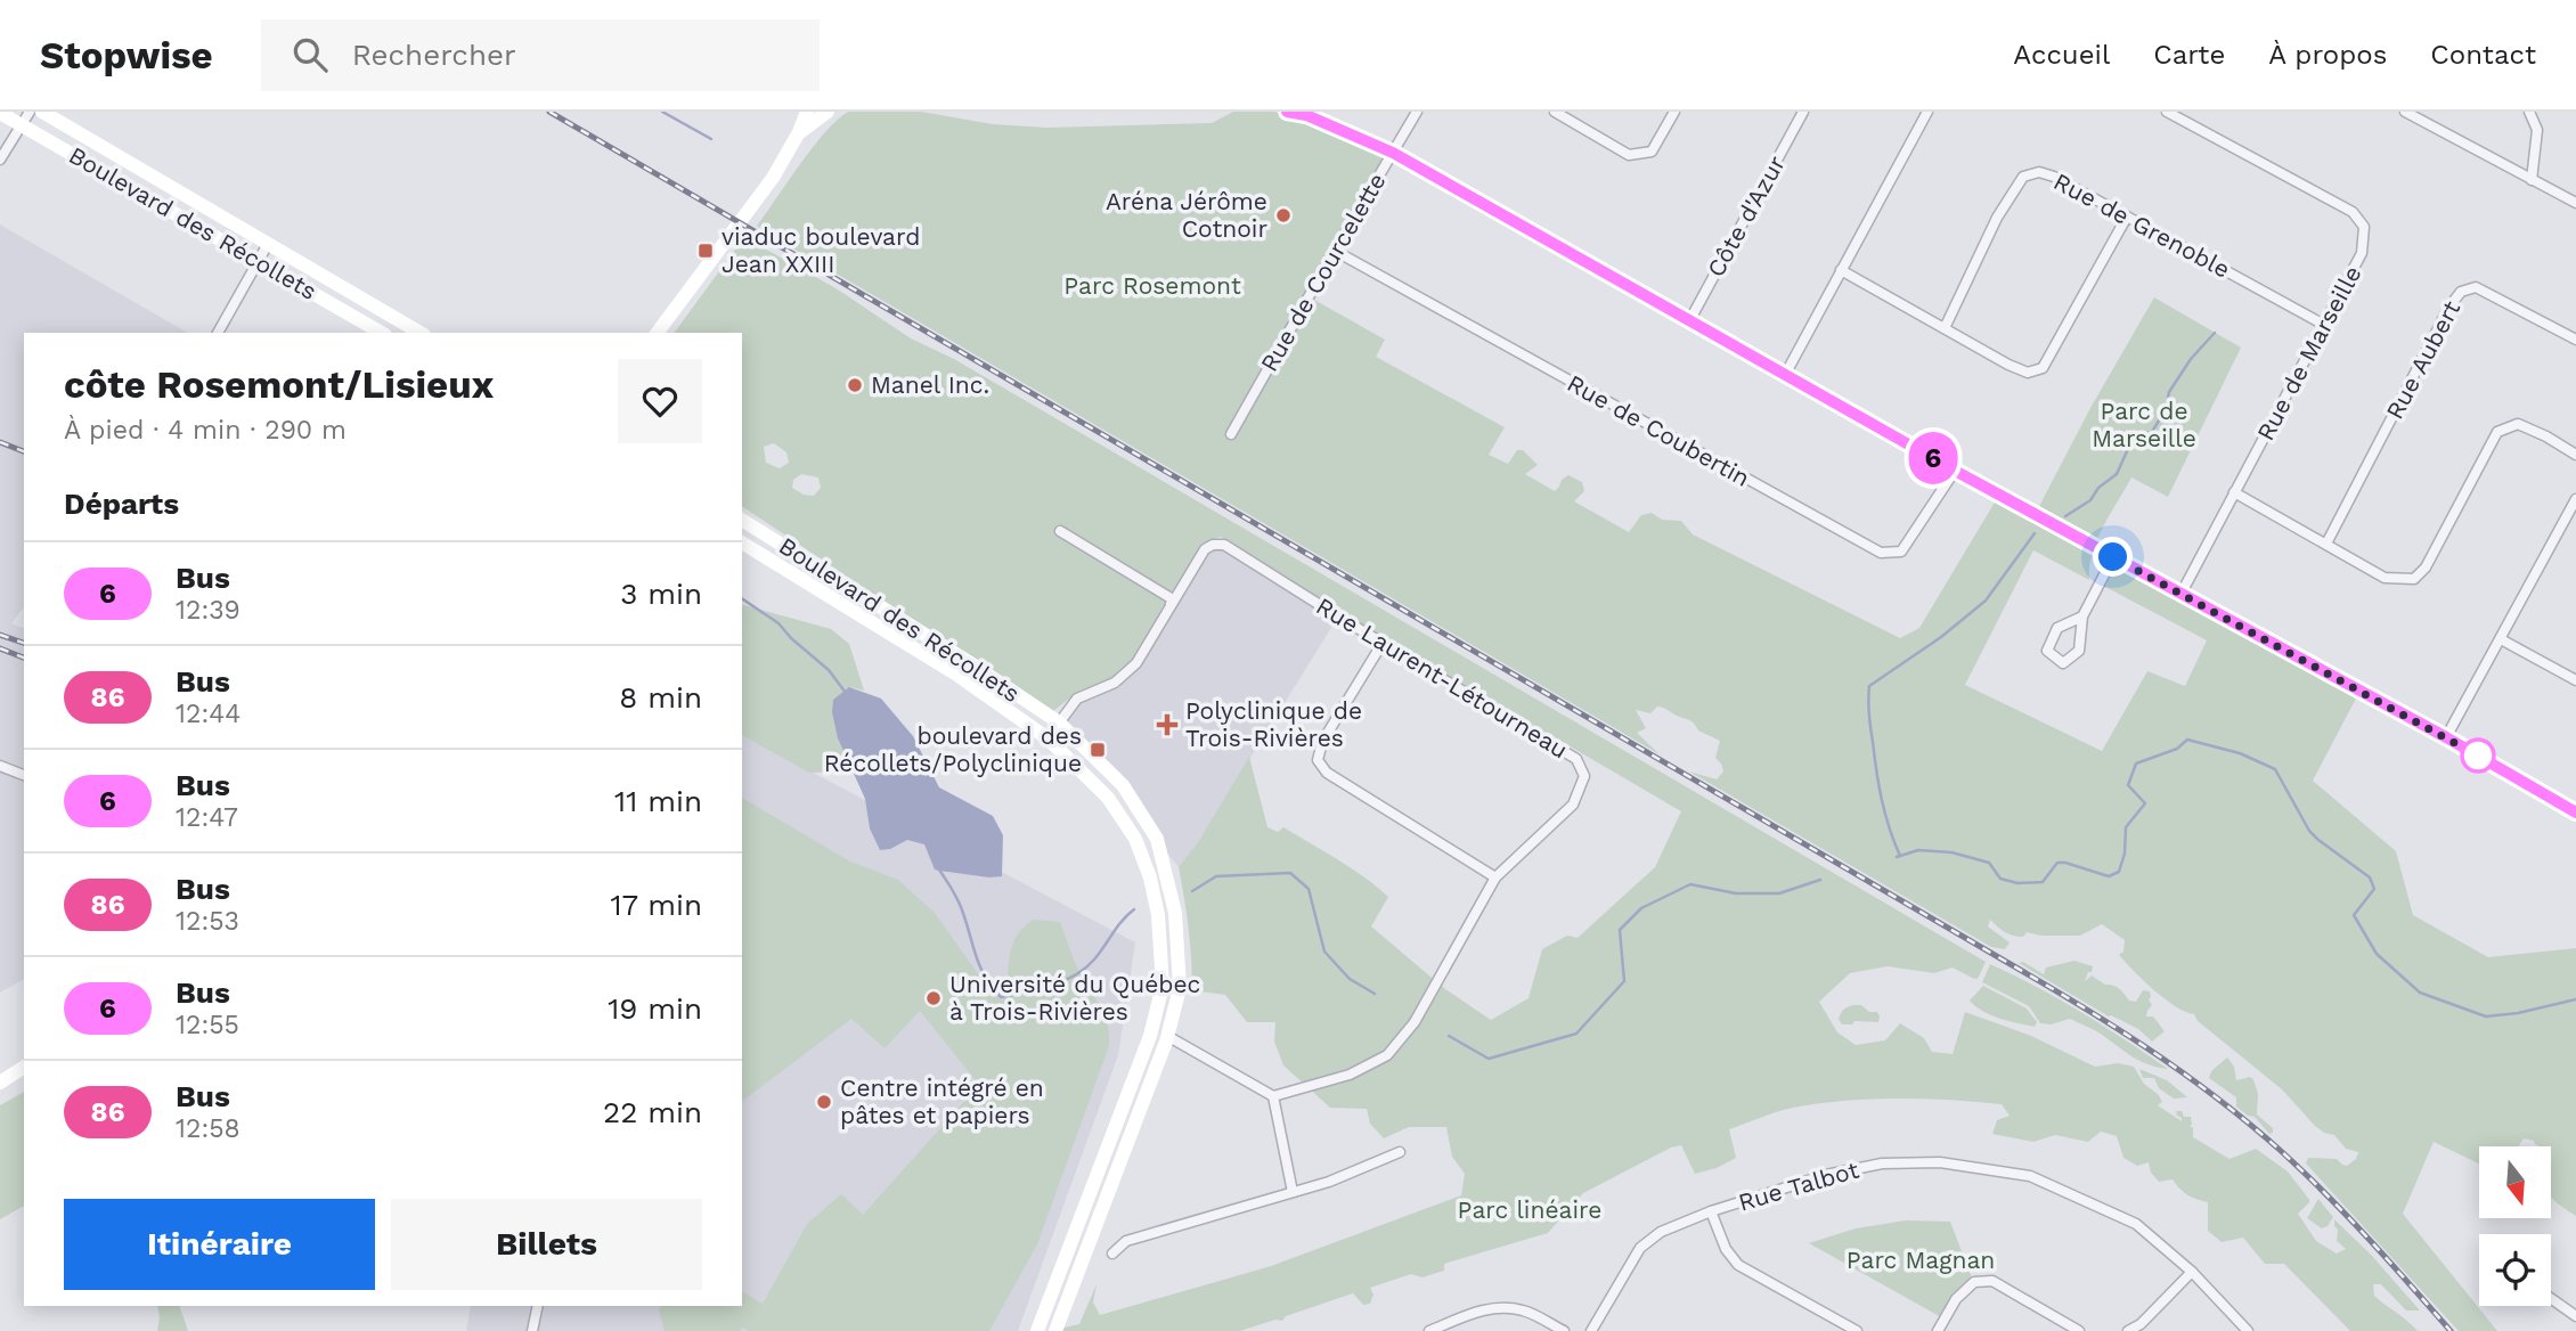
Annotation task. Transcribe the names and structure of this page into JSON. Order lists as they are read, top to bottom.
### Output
{
  "streets": {
    "main road": ["Boulevard des Récollets"],
    "street": [
      "Côte d'Azur",
      "Rue de Grenoble",
      "Rue de Courcelette",
      "Rue de Marseille",
      "Rue Aubert",
      "Rue de Coubertin",
      "Rue Laurent-Létourneau",
      "Rue Talbot"
    ]
  },
  "crossings": [
    ["Boulevard des Récollets", "Rue Laurent-Létourneau"],
    ["Rue de Grenoble", "Rue de Marseille"],
    ["Rue de Courcelette", "Rue de Coubertin"]
  ],
  "parks": [
    "Parc Rosemont",
    "Parc de Marseille",
    "Parc linéaire",
    "Parc Magnan"
  ],
  "places": {
    "other": [
      "Aréna Jérôme Cotnoir",
      "Manel Inc.",
      "Université du Québec à Trois-Rivières",
      "Centre intégré en pâtes et papiers"
    ],
    "transit": ["viaduc boulevard Jean XXIII", "boulevard des Récollets/Polyclinique"],
    "health": ["Polyclinique de Trois-Rivières"]
  },
  "lines": ["bus line 6"],
  "north": "bottom",
  "page": {
    "header": "Stopwise",
    "search": "Rechercher",
    "nav": [
      "Accueil",
      "Carte",
      "À propos",
      "Contact"
    ],
    "on_map": "6",
    "heading": [
      ["côte Rosemont/Lisieux", "À pied · 4 min · 290 m"],
      "Départs"
    ],
    "list": [
      {
        "mark": "6",
        "name": "Bus",
        "note": "12:39",
        "value": "3 min"
      },
      {
        "mark": "86",
        "name": "Bus",
        "note": "12:44",
        "value": "8 min"
      },
      {
        "mark": "6",
        "name": "Bus",
        "note": "12:47",
        "value": "11 min"
      },
      {
        "mark": "86",
        "name": "Bus",
        "note": "12:53",
        "value": "17 min"
      },
      {
        "mark": "6",
        "name": "Bus",
        "note": "12:55",
        "value": "19 min"
      },
      {
        "mark": "86",
        "name": "Bus",
        "note": "12:58",
        "value": "22 min"
      }
    ],
    "buttons": ["Itinéraire", "Billets"]
  }
}
